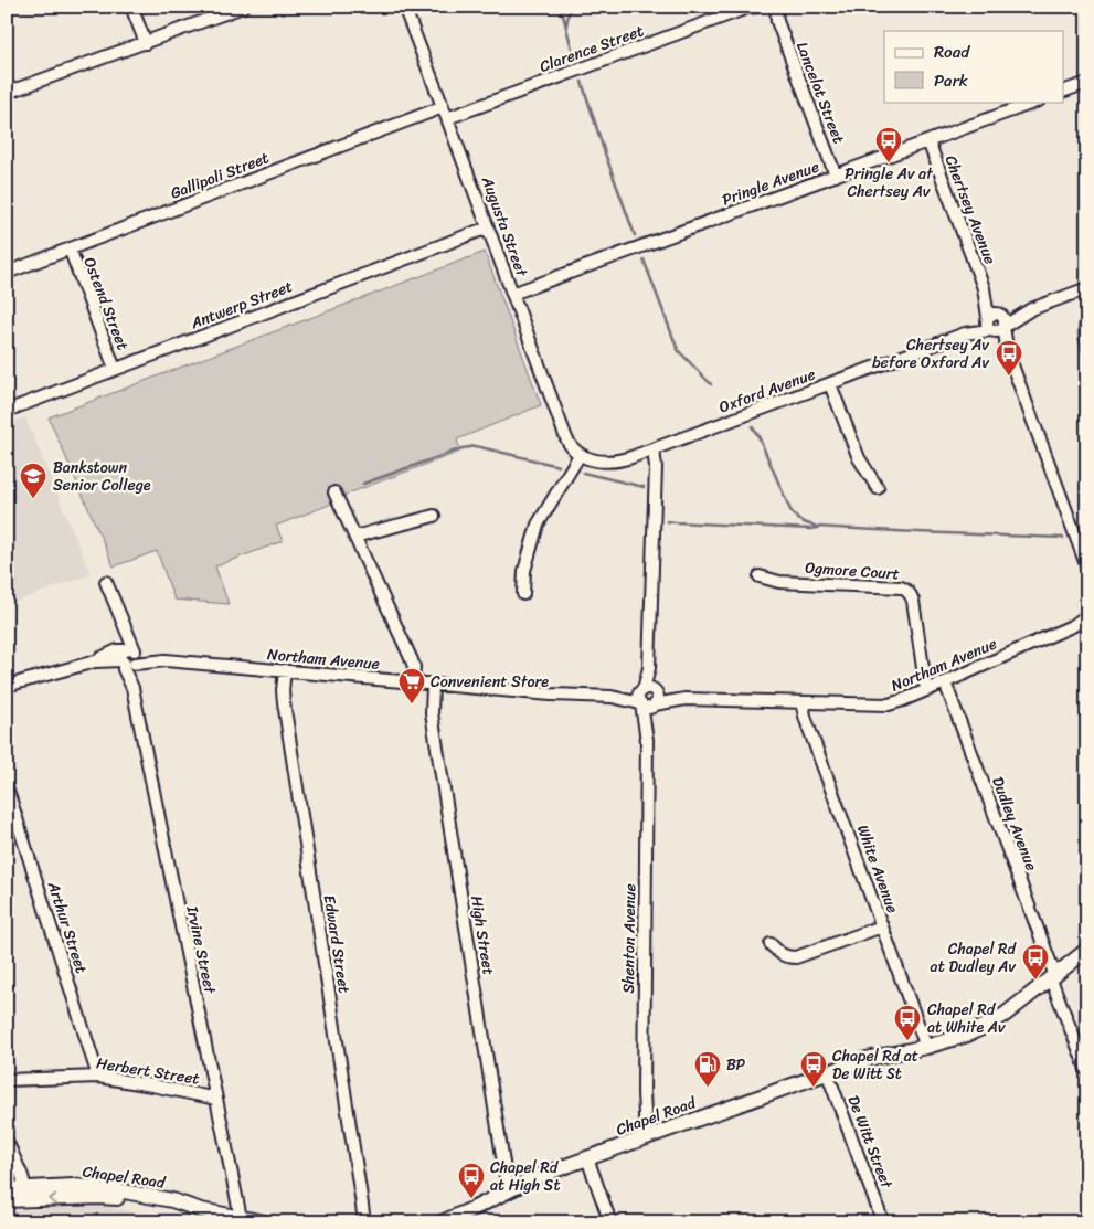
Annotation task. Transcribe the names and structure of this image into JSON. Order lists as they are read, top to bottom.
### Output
{
  "streets": {
    "main road": ["Chapel Road"],
    "street": [
      "Clarence Street",
      "Lancelot Street",
      "Gallipoli Street",
      "Pringle Avenue",
      "Chertsey Avenue",
      "Augusta Street",
      "Ostend Street",
      "Antwerp Street",
      "Oxford Avenue",
      "Ogmore Court",
      "Northam Avenue",
      "Dudley Avenue",
      "White Avenue",
      "Arthur Street",
      "High Street",
      "Shenton Avenue",
      "Edward Street",
      "Irvine Street",
      "Herbert Street",
      "De Witt Street"
    ]
  },
  "crossings": [
    ["Clarence Street", "Gallipoli Street"],
    ["Clarence Street", "Augusta Street"],
    ["Lancelot Street", "Pringle Avenue"],
    ["Gallipoli Street", "Augusta Street"],
    ["Gallipoli Street", "Ostend Street"],
    ["Pringle Avenue", "Chertsey Avenue"],
    ["Pringle Avenue", "Augusta Street"],
    ["Chertsey Avenue", "Oxford Avenue"],
    ["Augusta Street", "Antwerp Street"],
    ["Augusta Street", "Oxford Avenue"],
    ["Ostend Street", "Antwerp Street"],
    ["Oxford Avenue", "Shenton Avenue"],
    ["Ogmore Court", "Northam Avenue"],
    ["Northam Avenue", "Dudley Avenue"],
    ["Northam Avenue", "White Avenue"],
    ["Northam Avenue", "High Street"],
    ["Northam Avenue", "Shenton Avenue"],
    ["Northam Avenue", "Edward Street"],
    ["Northam Avenue", "Irvine Street"],
    ["Dudley Avenue", "Chapel Road"],
    ["White Avenue", "Chapel Road"],
    ["Arthur Street", "Herbert Street"],
    ["High Street", "Chapel Road"],
    ["Shenton Avenue", "Chapel Road"],
    ["Irvine Street", "Herbert Street"],
    ["Irvine Street", "Chapel Road"],
    ["Chapel Road", "De Witt Street"]
  ],
  "places": {
    "bus stop": [
      "Pringle Av at Chertsey Av",
      "Chertsey Av before Oxford Av",
      "Chapel Rd at Dudley Av",
      "Chapel Rd at White Av",
      "Chapel Rd at De Witt St",
      "Chapel Rd at High St"
    ],
    "school or university": ["Bankstown Senior College"],
    "supermarket": ["Convenient Store"],
    "fuel station": ["BP"]
  },
  "legend": ["Road", "Park"]
}
